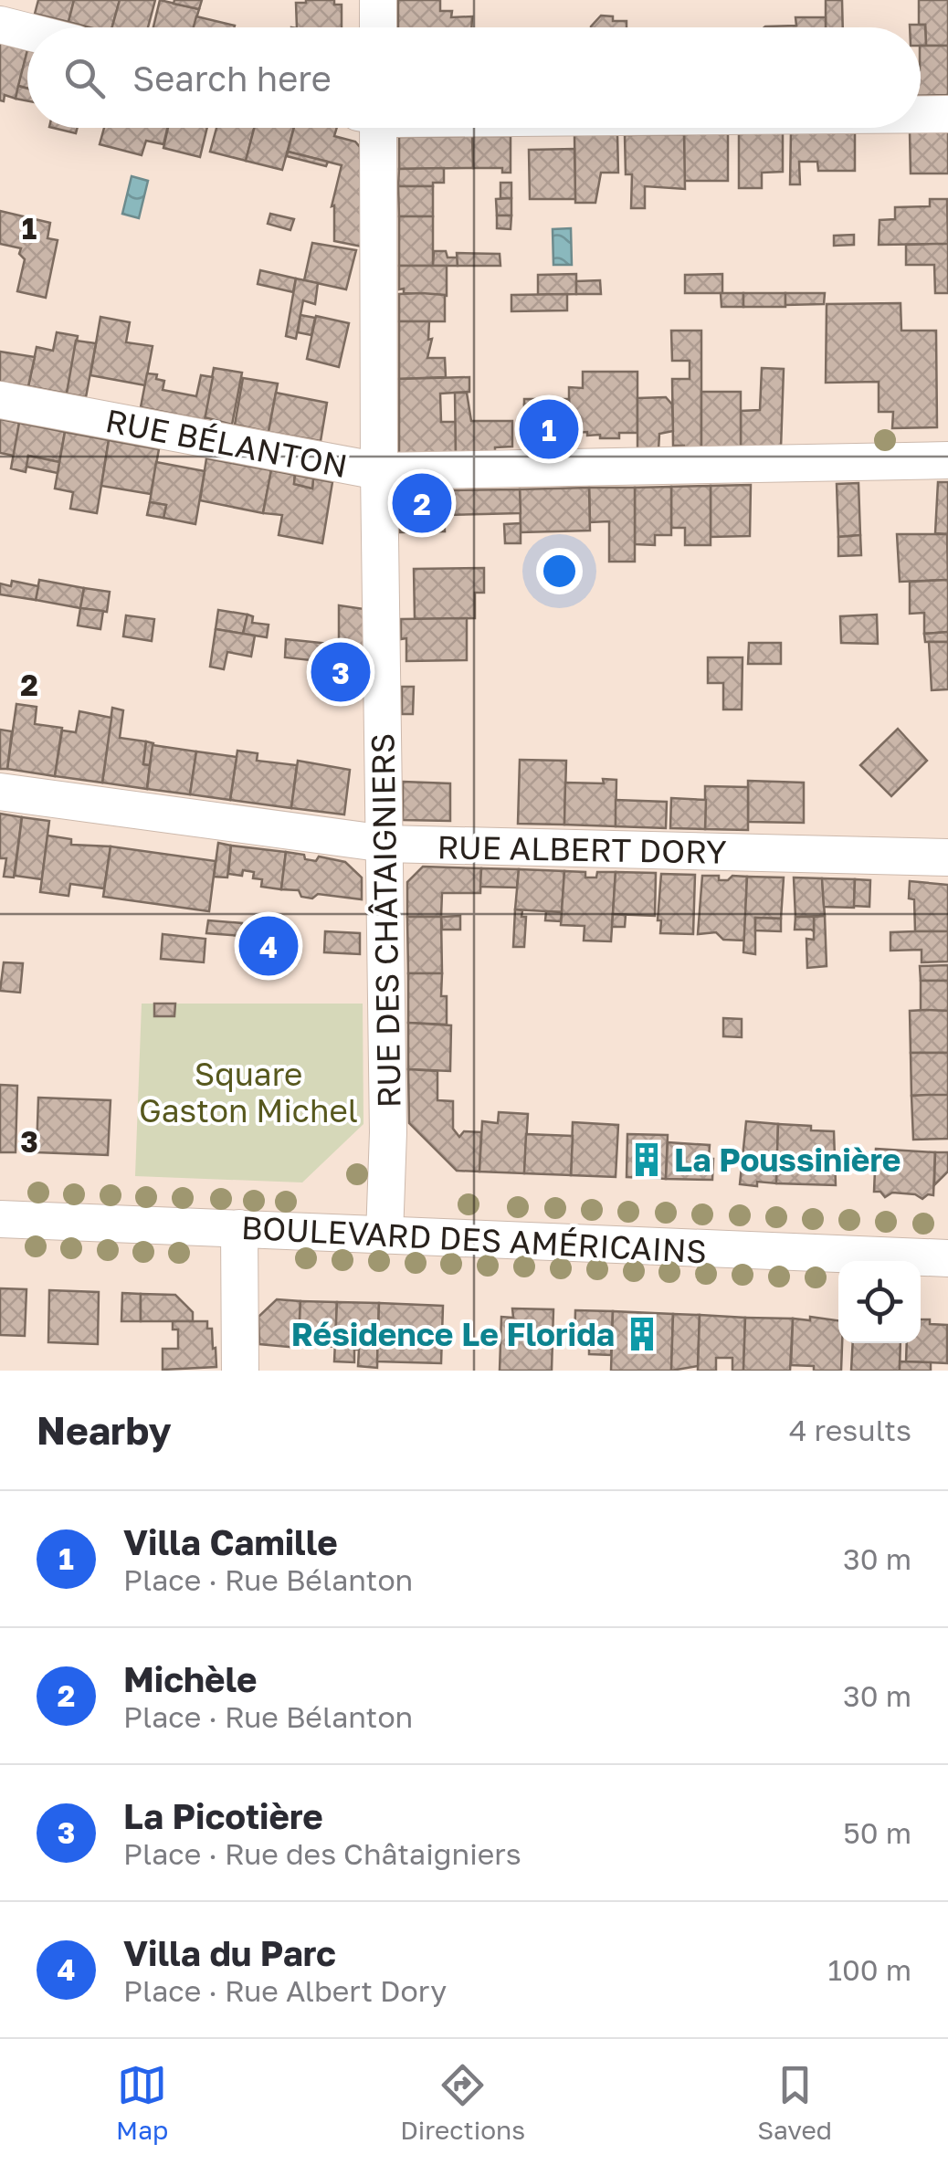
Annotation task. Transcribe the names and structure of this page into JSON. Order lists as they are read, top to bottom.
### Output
{
  "streets": {
    "street": [
      "RUE BÉLANTON",
      "RUE ALBERT DORY",
      "RUE DES CHÂTAIGNIERS",
      "BOULEVARD DES AMÉRICAINS"
    ]
  },
  "crossings": [
    ["RUE BÉLANTON", "RUE DES CHÂTAIGNIERS"],
    ["RUE ALBERT DORY", "RUE DES CHÂTAIGNIERS"],
    ["RUE DES CHÂTAIGNIERS", "BOULEVARD DES AMÉRICAINS"]
  ],
  "parks": ["Square Gaston Michel"],
  "places": {
    "building": ["La Poussinière", "Résidence Le Florida"]
  },
  "page": {
    "search": "Search here",
    "pins": [
      "1",
      "2",
      "3",
      "4"
    ],
    "heading": ["Nearby", "4 results"],
    "list": [
      {
        "mark": "1",
        "name": "Villa Camille",
        "note": "Place · Rue Bélanton",
        "value": "30 m"
      },
      {
        "mark": "2",
        "name": "Michèle",
        "note": "Place · Rue Bélanton",
        "value": "30 m"
      },
      {
        "mark": "3",
        "name": "La Picotière",
        "note": "Place · Rue des Châtaigniers",
        "value": "50 m"
      },
      {
        "mark": "4",
        "name": "Villa du Parc",
        "note": "Place · Rue Albert Dory",
        "value": "100 m"
      }
    ],
    "nav": ["Map", "Directions", "Saved"]
  },
  "grid": {
    "rows": ["1", "2", "3"]
  }
}
